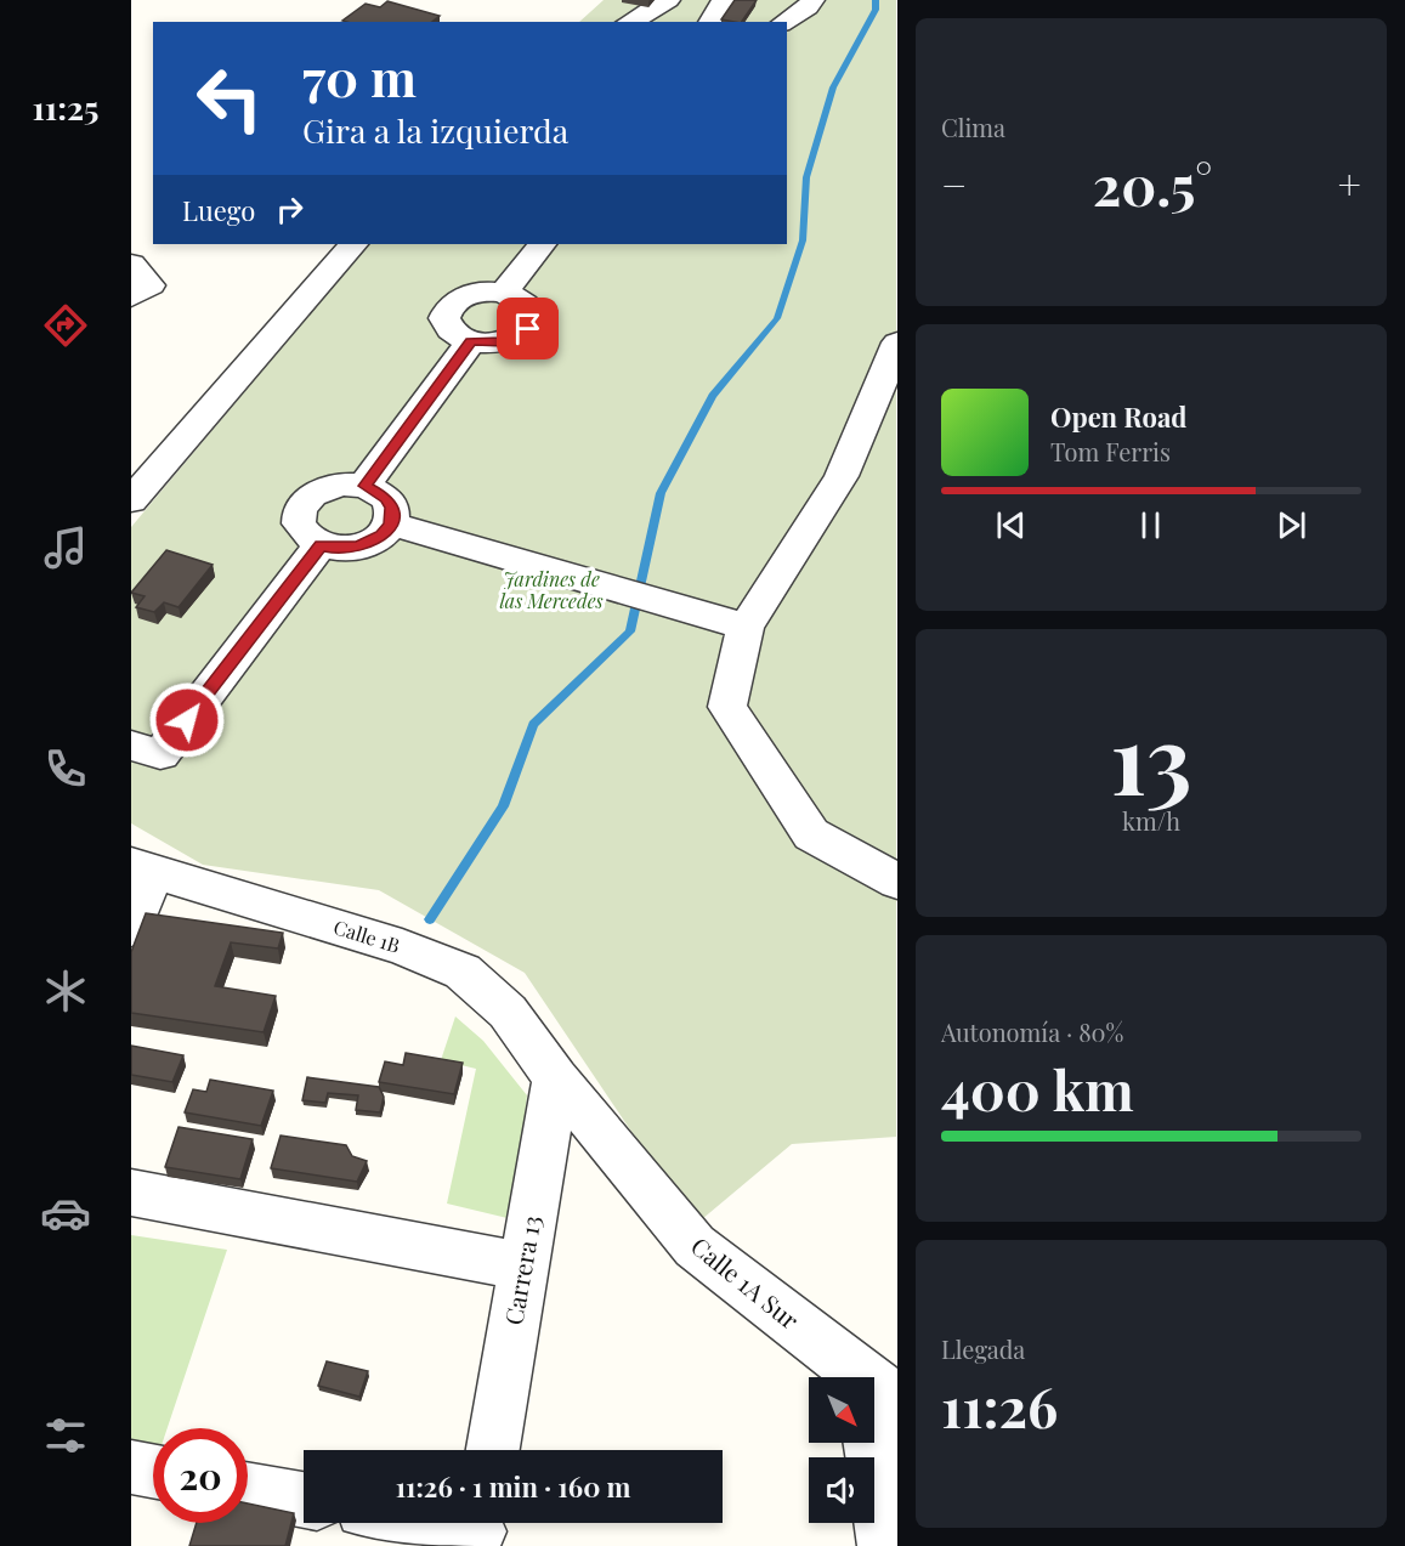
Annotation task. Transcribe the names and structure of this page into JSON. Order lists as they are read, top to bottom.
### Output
{
  "streets": {
    "street": ["Calle 1B", "Carrera 13", "Calle 1A Sur"]
  },
  "crossings": [
    ["Calle 1B", "Carrera 13"],
    ["Calle 1B", "Calle 1A Sur"],
    ["Carrera 13", "Calle 1A Sur"]
  ],
  "parks": ["Jardines de las Mercedes"],
  "north": "bottom right",
  "page": {
    "tabs": "11:25",
    "tile": [
      "Clima",
      ["13", "km/h"],
      ["Autonomía · 80%", "400 km"],
      ["Llegada", "11:26"]
    ],
    "turn": ["70 m", "Gira a la izquierda"],
    "heat": ["−", "20.5°", "+"],
    "then": "Luego",
    "song": ["Open Road", "Tom Ferris"],
    "limit": "20",
    "trip": "11:26 · 1 min · 160 m"
  }
}
